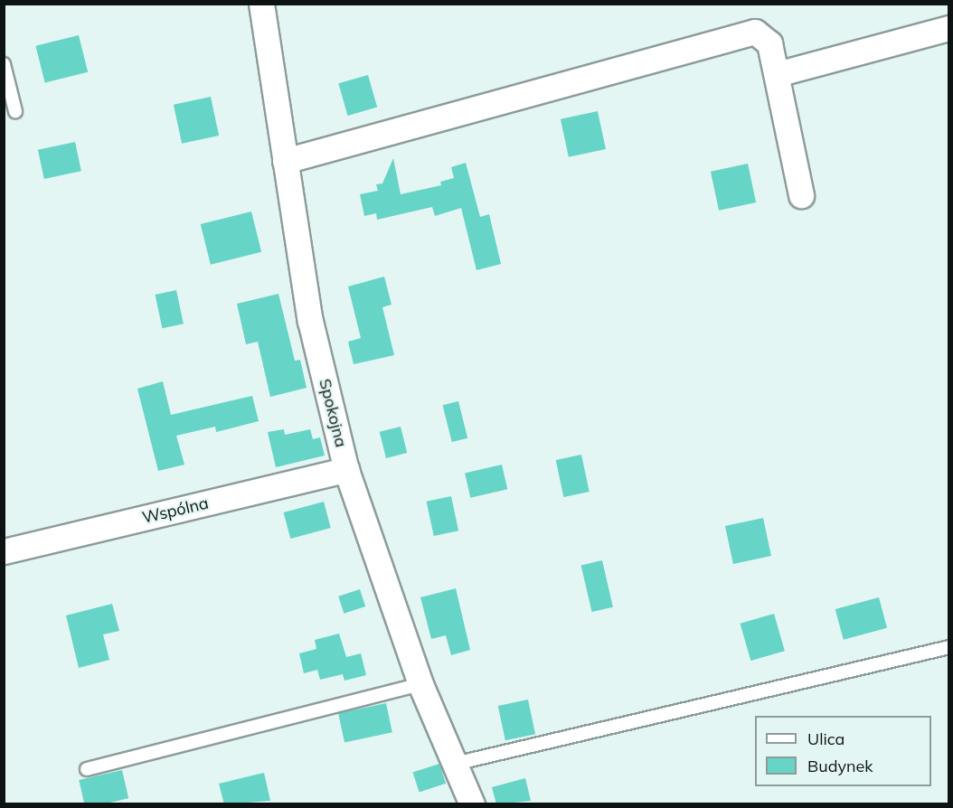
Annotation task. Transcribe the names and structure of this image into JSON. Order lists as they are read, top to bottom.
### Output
{
  "streets": {
    "street": ["Spokojna", "Wspólna"]
  },
  "crossings": [
    ["Spokojna", "Wspólna"]
  ],
  "legend": ["Ulica", "Budynek"]
}
